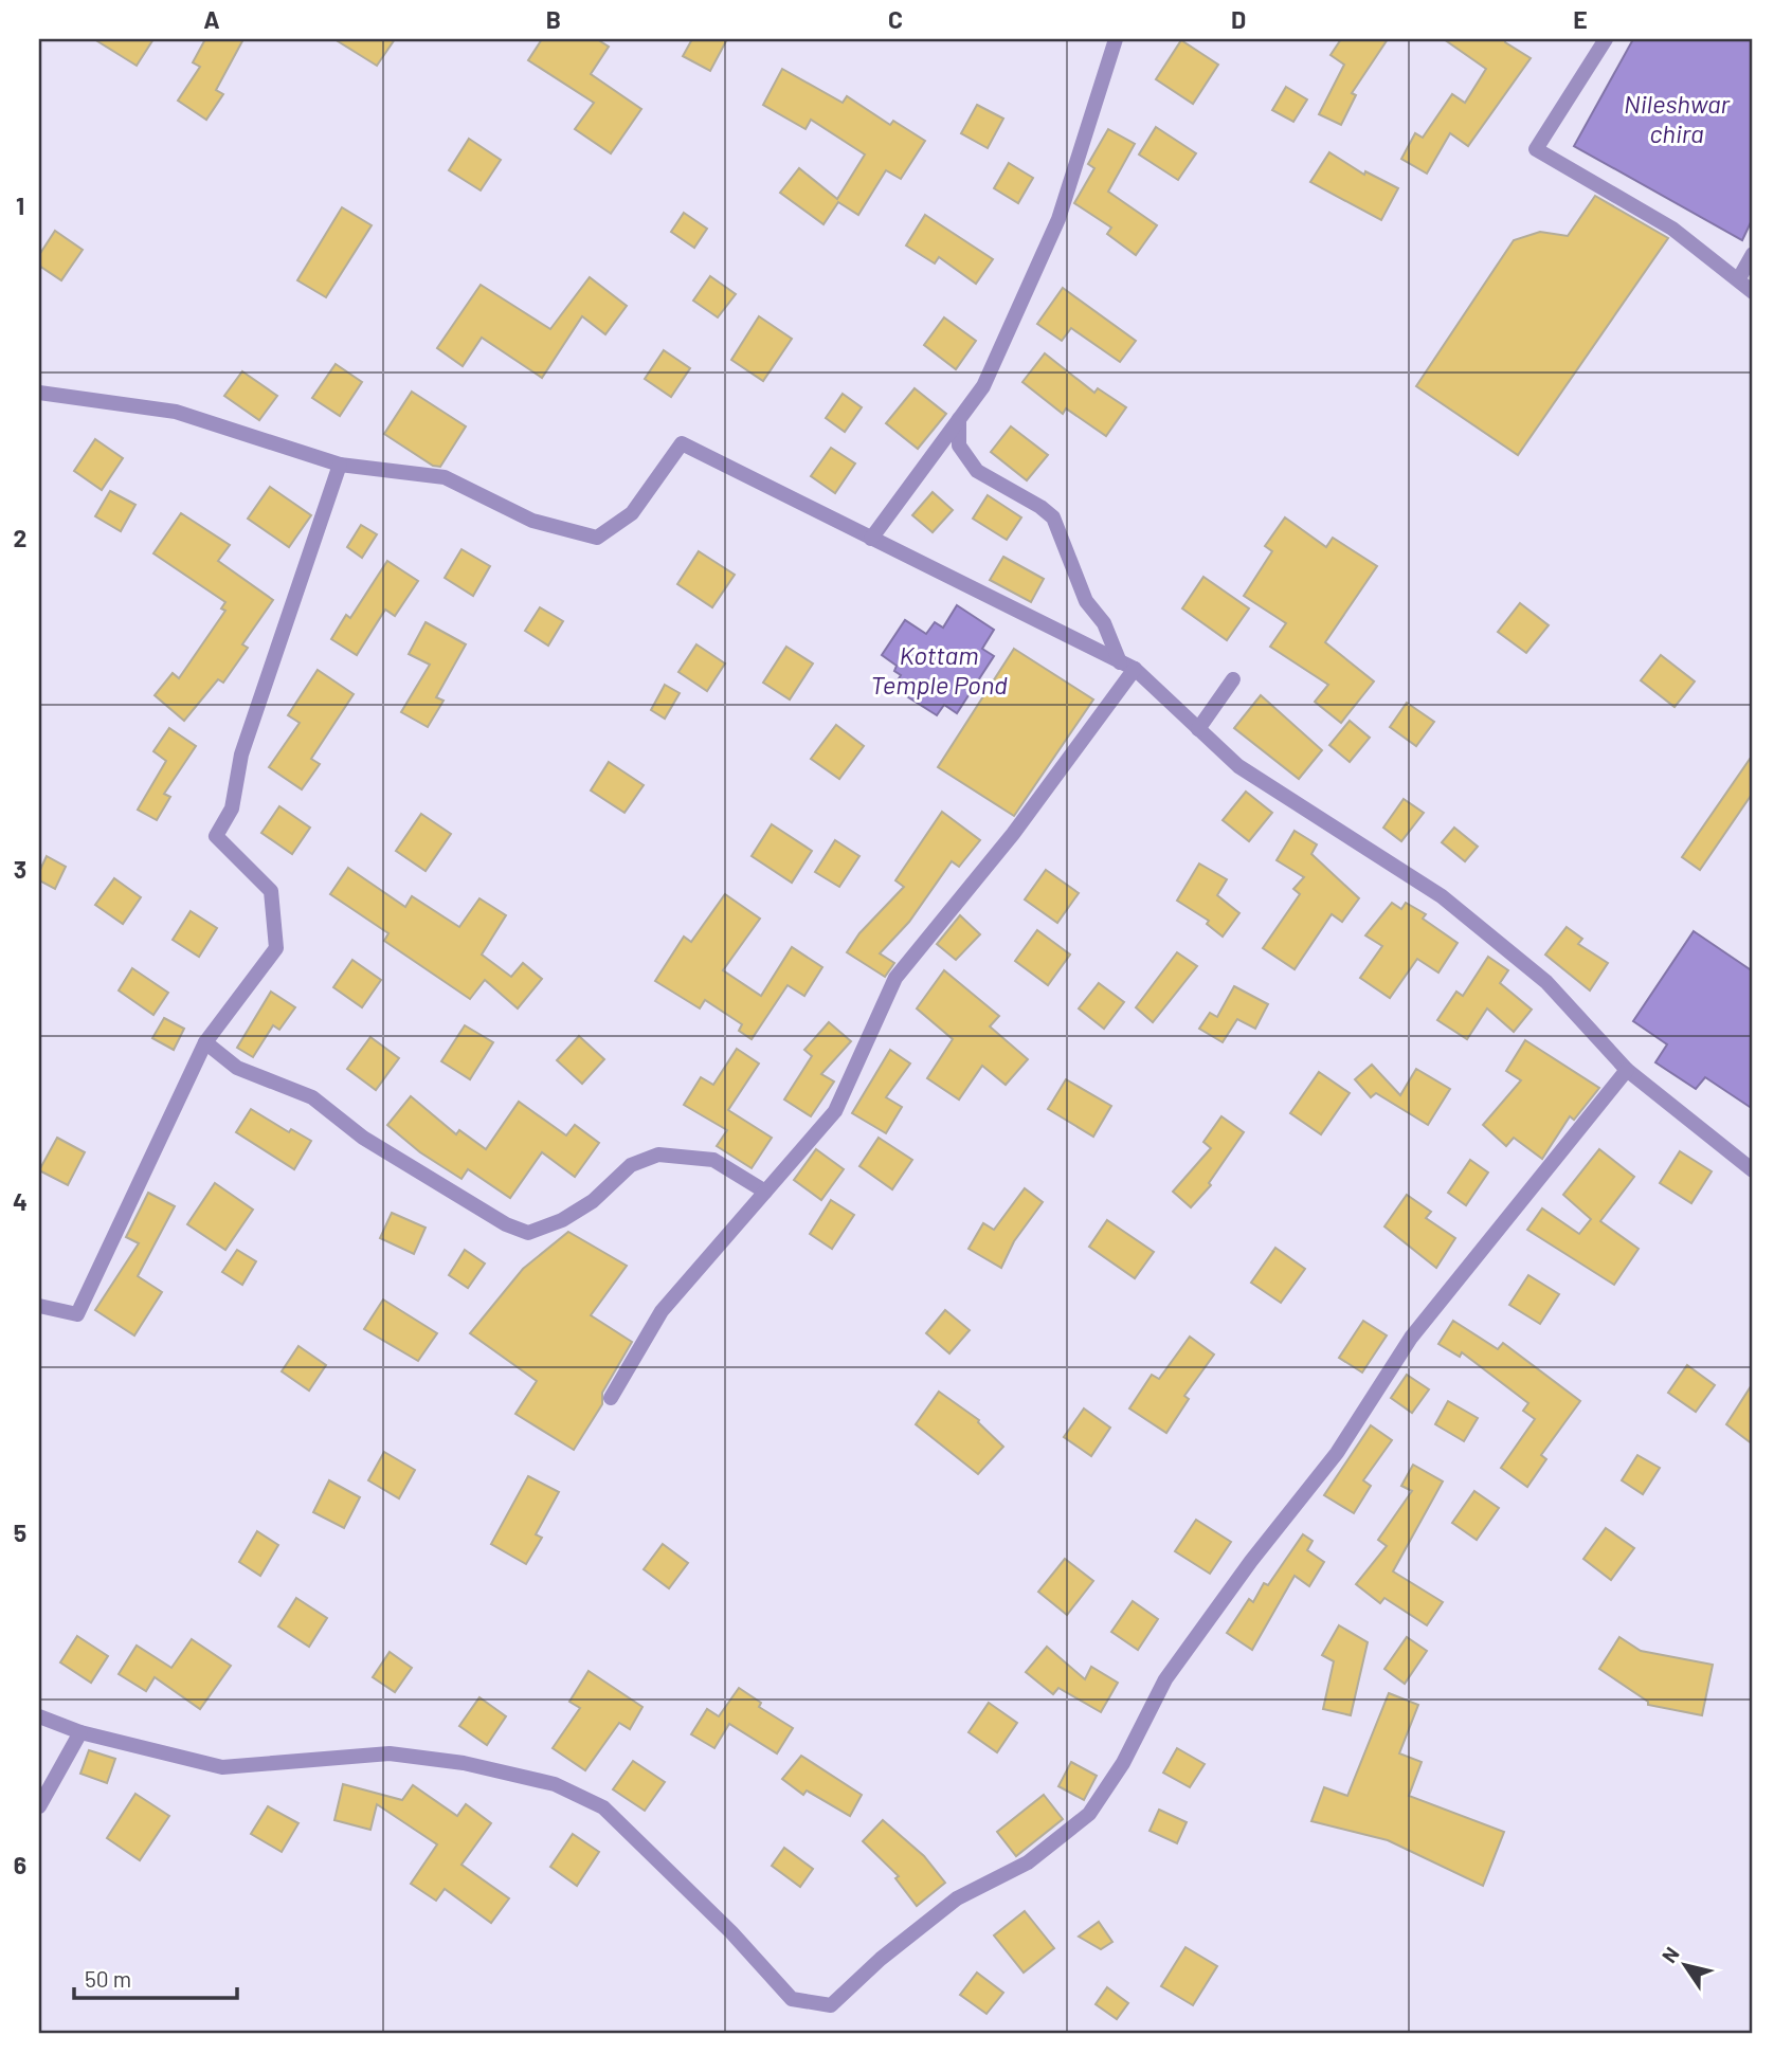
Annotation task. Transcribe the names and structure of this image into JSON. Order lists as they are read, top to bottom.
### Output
{
  "water": ["Nileshwar chira", "Kottam Temple Pond"],
  "scale_bar": "50 m",
  "north": "top left",
  "grid": {
    "columns": [
      "A",
      "B",
      "C",
      "D",
      "E"
    ],
    "rows": [
      "1",
      "2",
      "3",
      "4",
      "5",
      "6"
    ]
  }
}
